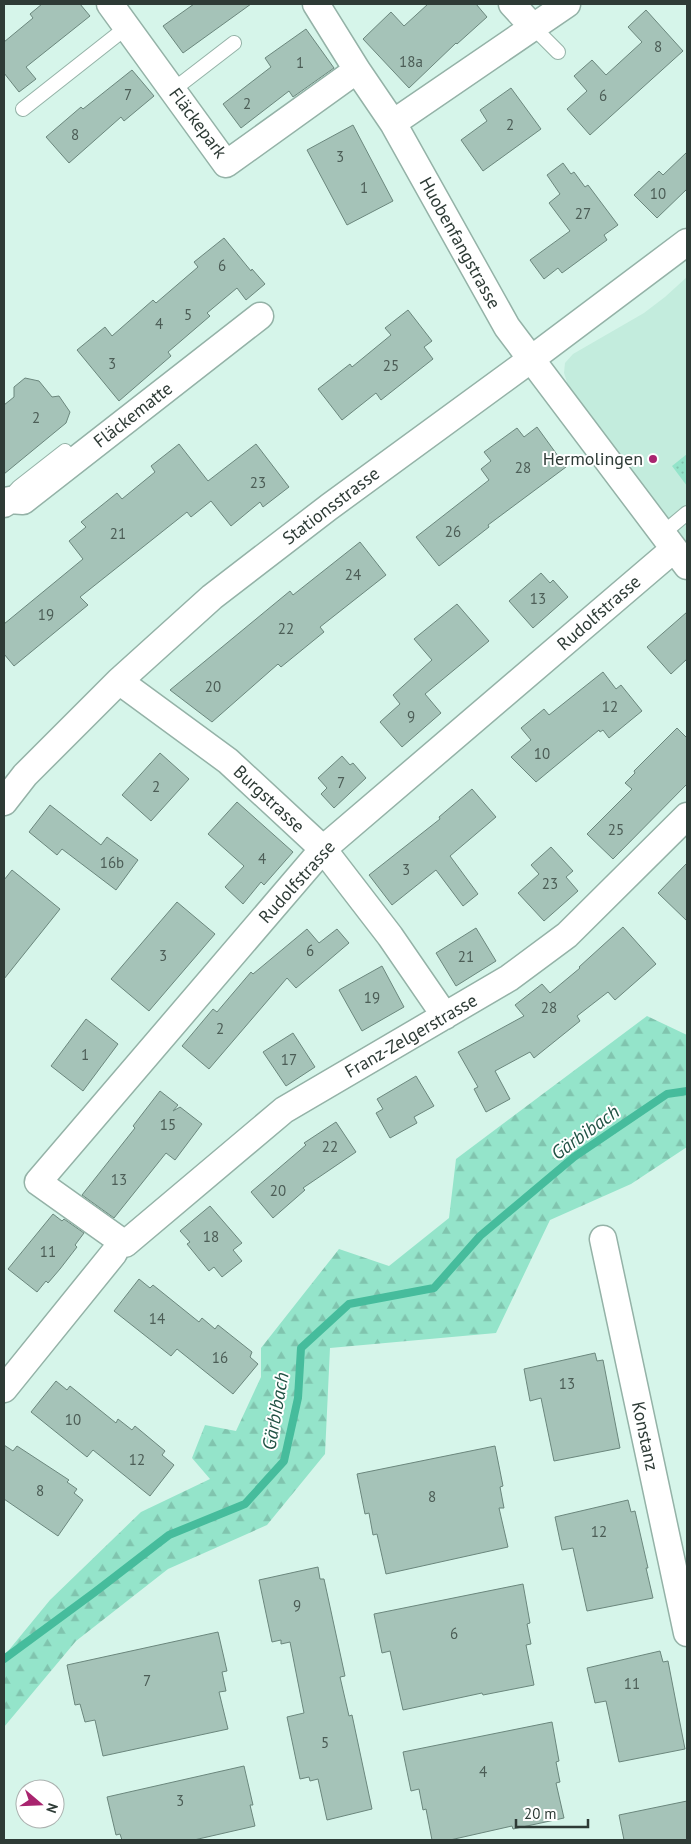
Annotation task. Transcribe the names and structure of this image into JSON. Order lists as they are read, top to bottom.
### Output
{
  "streets": {
    "street": [
      "Fläckepark",
      "Huobenfangstrasse",
      "Fläckematte",
      "Stationsstrasse",
      "Rudolfstrasse",
      "Burgstrasse",
      "Franz-Zelgerstrasse",
      "Konstanz"
    ]
  },
  "crossings": [
    ["Fläckepark", "Huobenfangstrasse"],
    ["Huobenfangstrasse", "Stationsstrasse"],
    ["Huobenfangstrasse", "Rudolfstrasse"],
    ["Stationsstrasse", "Burgstrasse"],
    ["Rudolfstrasse", "Burgstrasse"],
    ["Rudolfstrasse", "Franz-Zelgerstrasse"],
    ["Burgstrasse", "Franz-Zelgerstrasse"]
  ],
  "water": ["Gärbibach"],
  "places": ["Hermolingen"],
  "house_numbers": [
    "8",
    "18a",
    "1",
    "7",
    "6",
    "2",
    "2",
    "8",
    "3",
    "1",
    "10",
    "27",
    "6",
    "5",
    "4",
    "3",
    "25",
    "2",
    "28",
    "23",
    "26",
    "21",
    "24",
    "13",
    "19",
    "22",
    "20",
    "12",
    "9",
    "10",
    "7",
    "2",
    "25",
    "4",
    "16b",
    "3",
    "23",
    "6",
    "3",
    "21",
    "19",
    "28",
    "2",
    "1",
    "17",
    "15",
    "22",
    "13",
    "20",
    "18",
    "11",
    "14",
    "16",
    "13",
    "10",
    "12",
    "8",
    "8",
    "12",
    "9",
    "6",
    "7",
    "11",
    "5",
    "4",
    "3"
  ],
  "scale_bar": "20 m",
  "north": "right"
}
